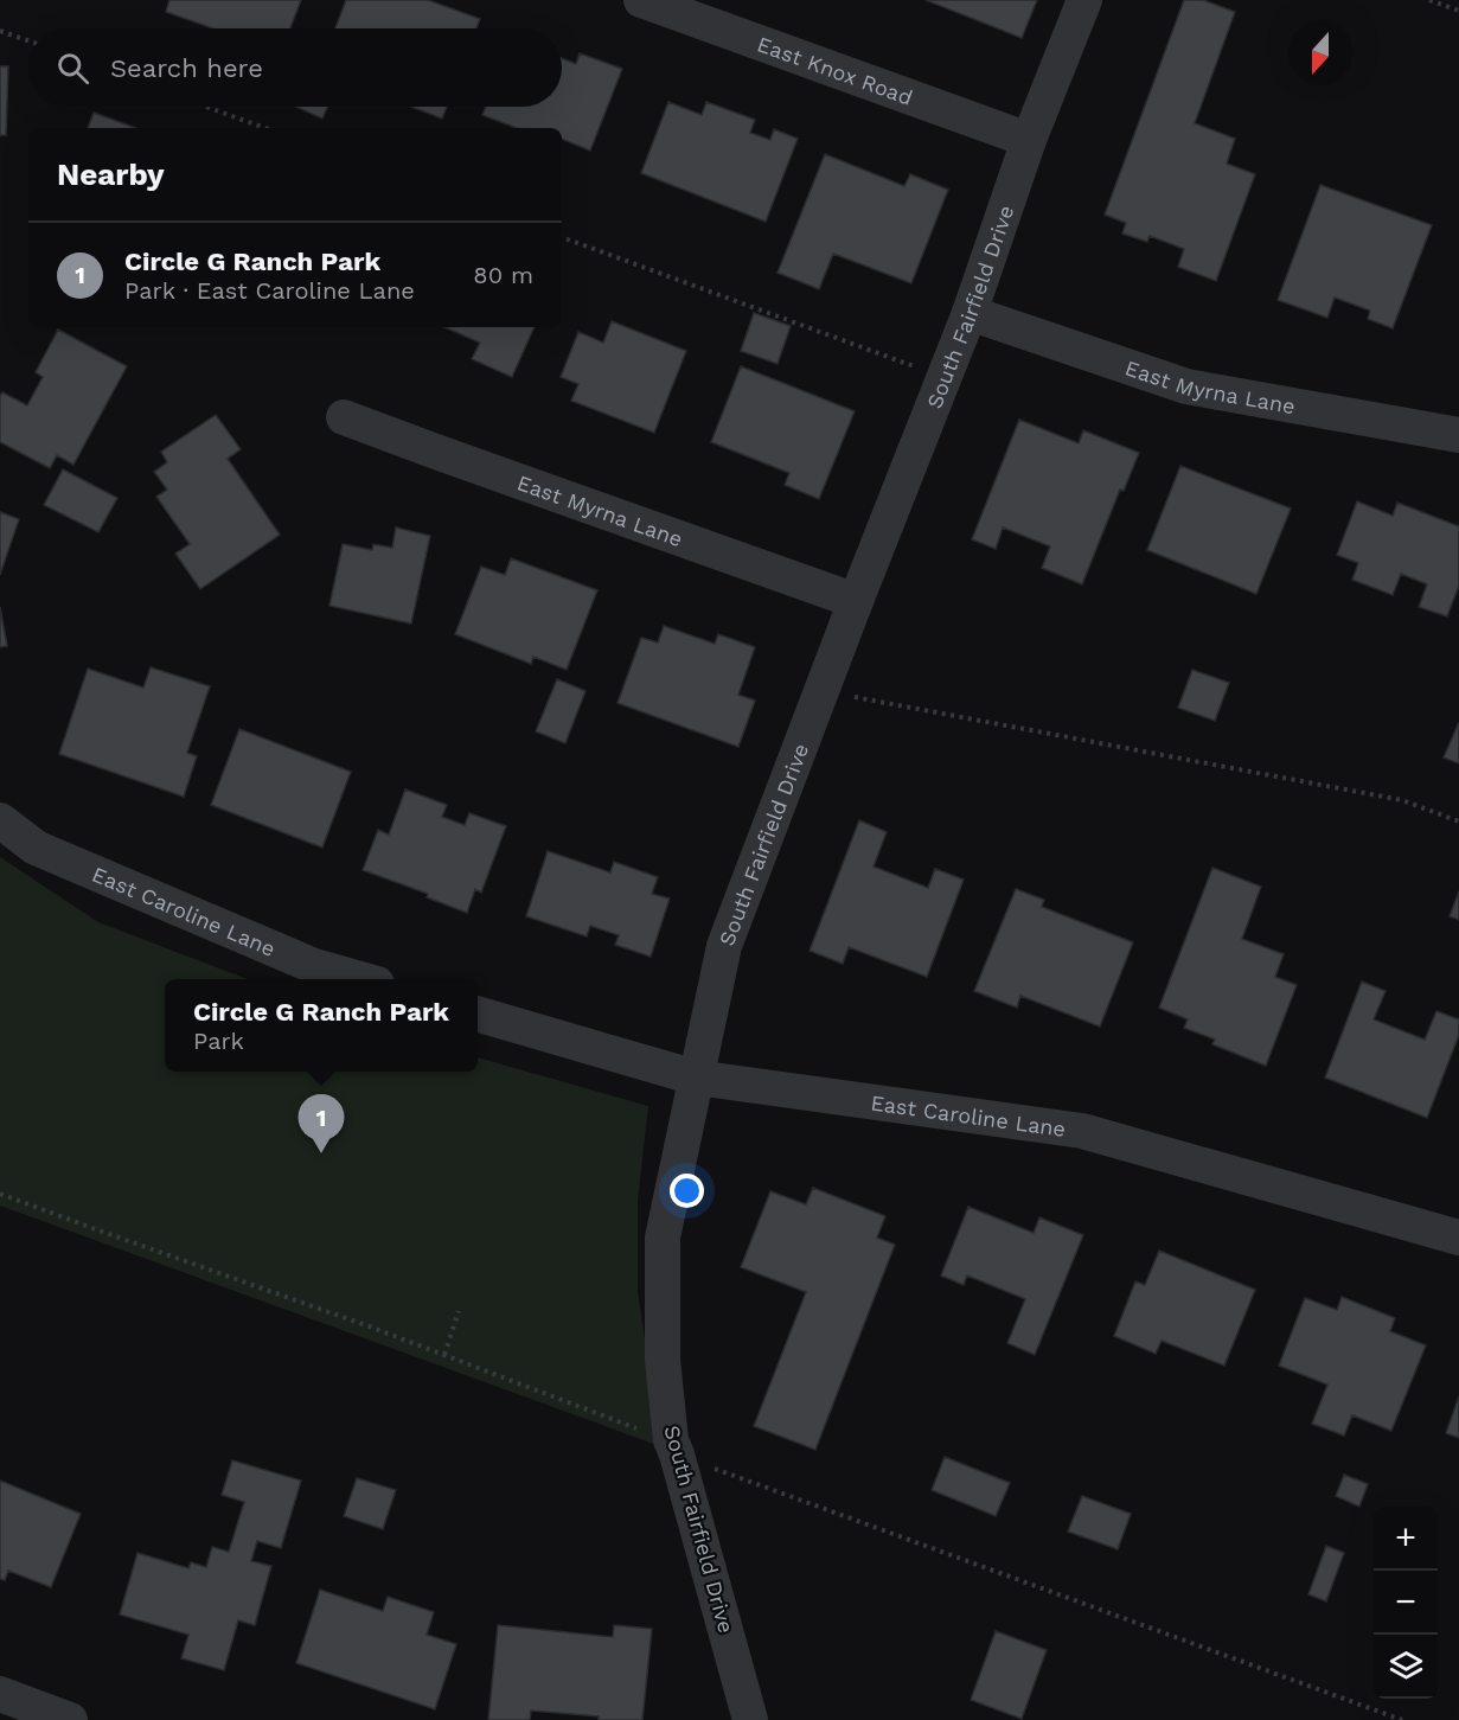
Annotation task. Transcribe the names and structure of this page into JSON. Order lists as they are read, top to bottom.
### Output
{
  "streets": {
    "street": [
      "East Knox Road",
      "South Fairfield Drive",
      "East Myrna Lane",
      "East Caroline Lane"
    ]
  },
  "crossings": [
    ["East Knox Road", "South Fairfield Drive"],
    ["South Fairfield Drive", "East Myrna Lane"],
    ["South Fairfield Drive", "East Caroline Lane"]
  ],
  "north": "bottom",
  "page": {
    "search": "Search here",
    "heading": "Nearby",
    "list": [
      {
        "mark": "1",
        "name": "Circle G Ranch Park",
        "note": "Park · East Caroline Lane",
        "value": "80 m"
      }
    ],
    "popup": ["Circle G Ranch Park", "Park"],
    "pins": "1",
    "map_buttons": ["+", "−"]
  }
}
